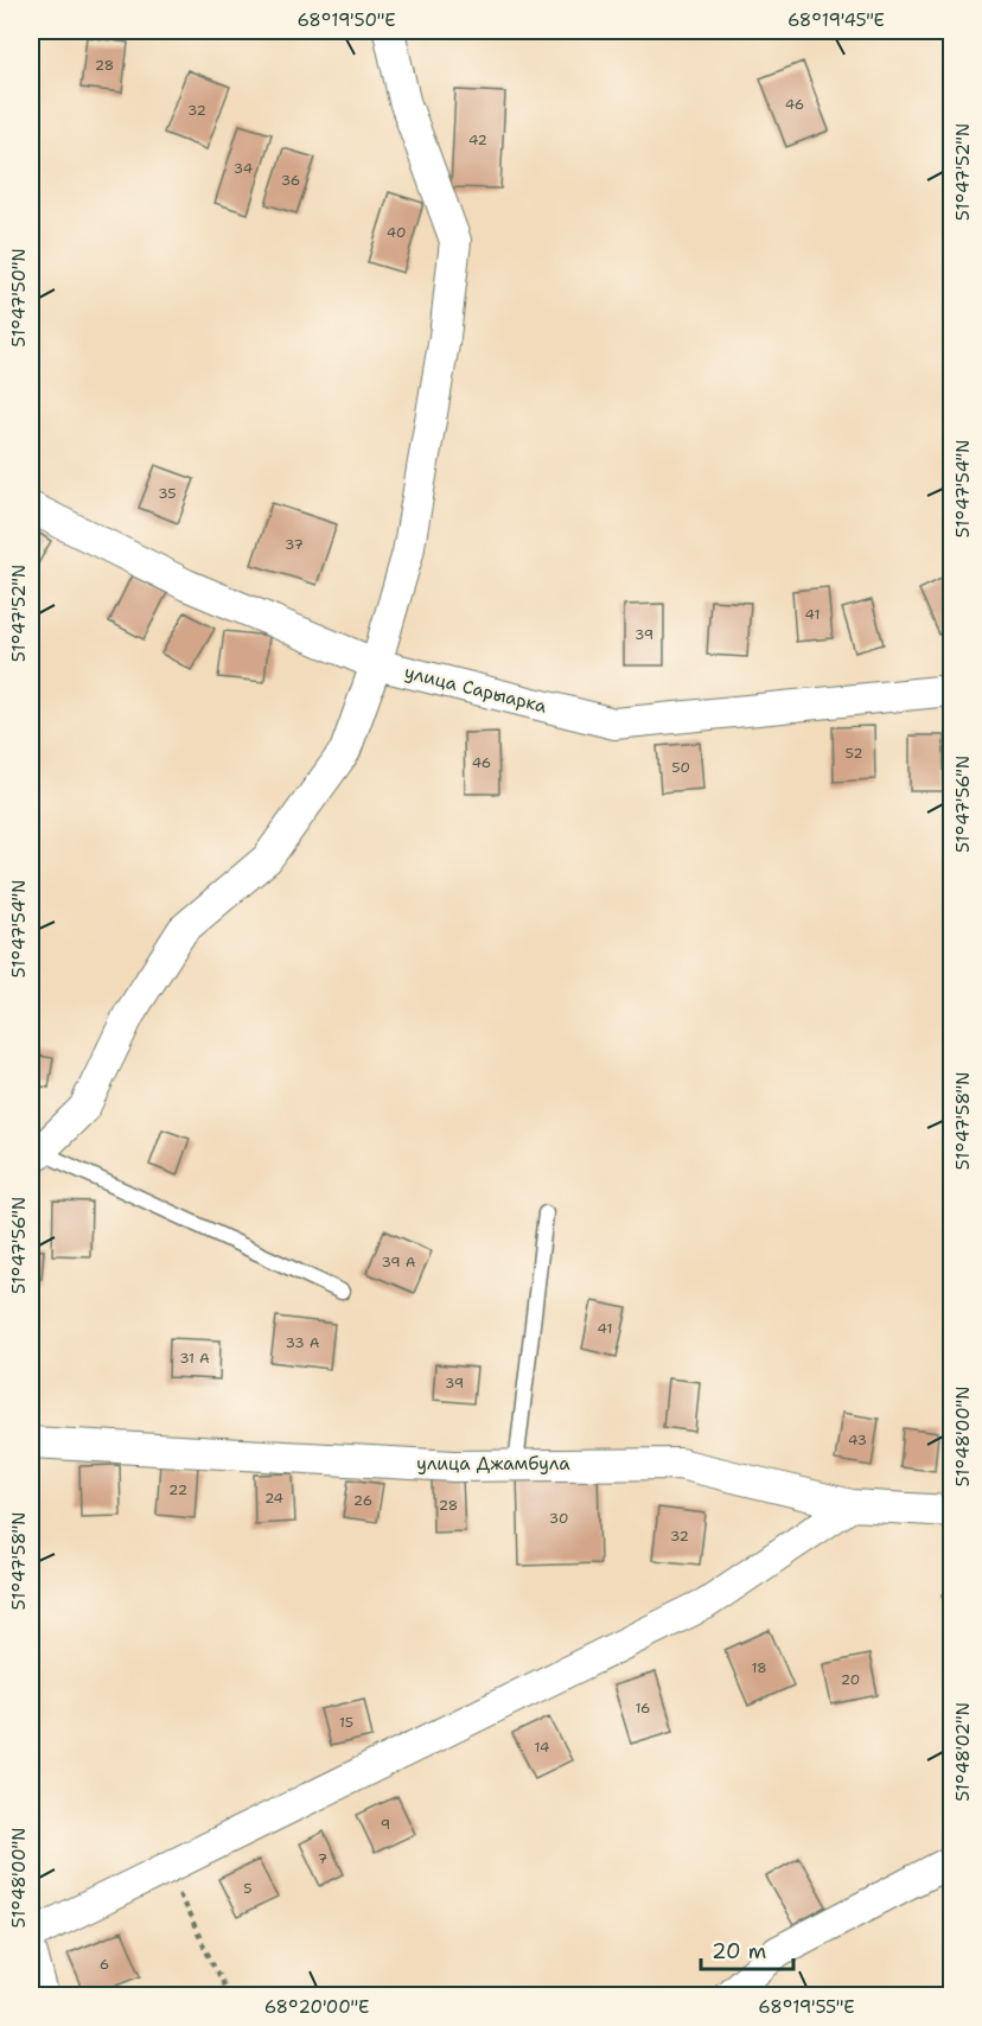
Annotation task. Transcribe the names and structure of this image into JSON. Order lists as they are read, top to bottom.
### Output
{
  "streets": {
    "street": ["улица Сарыарка", "улица Джамбула"]
  },
  "house_numbers": [
    "28",
    "46",
    "32",
    "42",
    "34",
    "36",
    "40",
    "35",
    "37",
    "41",
    "39",
    "52",
    "46",
    "50",
    "39 А",
    "41",
    "33 А",
    "31 А",
    "39",
    "43",
    "22",
    "24",
    "26",
    "28",
    "30",
    "32",
    "18",
    "20",
    "16",
    "15",
    "14",
    "9",
    "7",
    "5",
    "6"
  ],
  "scale_bar": "20 m",
  "coordinates": [
    "68°19'50\"E",
    "68°19'45\"E",
    "51°47'52\"N",
    "51°47'50\"N",
    "51°47'54\"N",
    "51°47'56\"N",
    "51°47'58\"N",
    "51°48'00\"N",
    "51°48'02\"N",
    "68°20'00\"E",
    "68°19'55\"E"
  ]
}
